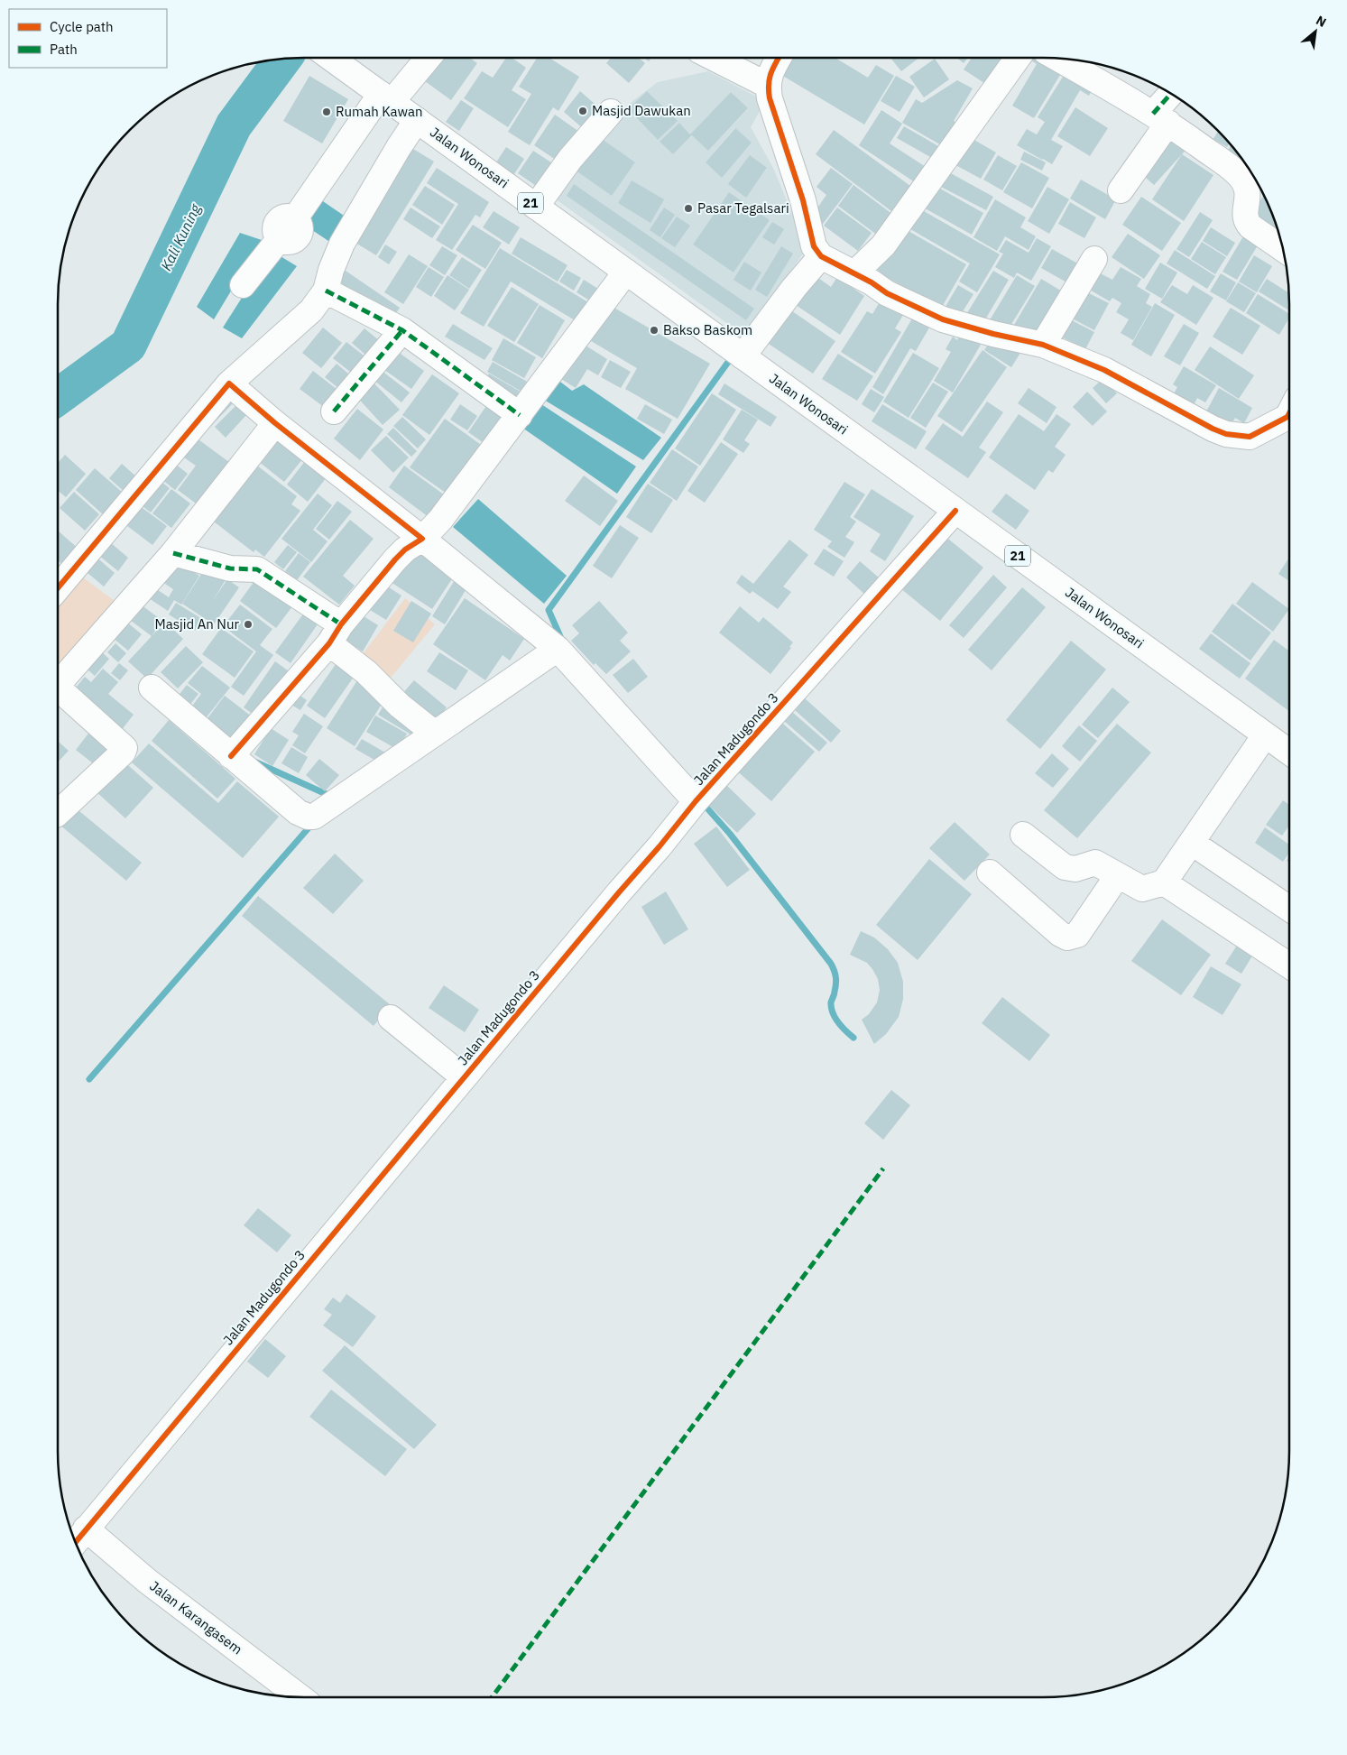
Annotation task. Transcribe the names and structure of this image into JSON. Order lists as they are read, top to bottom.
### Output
{
  "streets": {
    "main road": [
      "Jalan Wonosari",
      "21",
      "Jalan Madugondo 3",
      "Jalan Karangasem"
    ]
  },
  "crossings": [
    ["Jalan Wonosari", "Jalan Madugondo 3"],
    ["Jalan Madugondo 3", "Jalan Karangasem"]
  ],
  "water": ["Kali Kuning"],
  "places": [
    "Masjid Dawukan",
    "Rumah Kawan",
    "Pasar Tegalsari",
    "Bakso Baskom",
    "Masjid An Nur"
  ],
  "legend": ["Cycle path", "Path"],
  "north": "top right"
}
